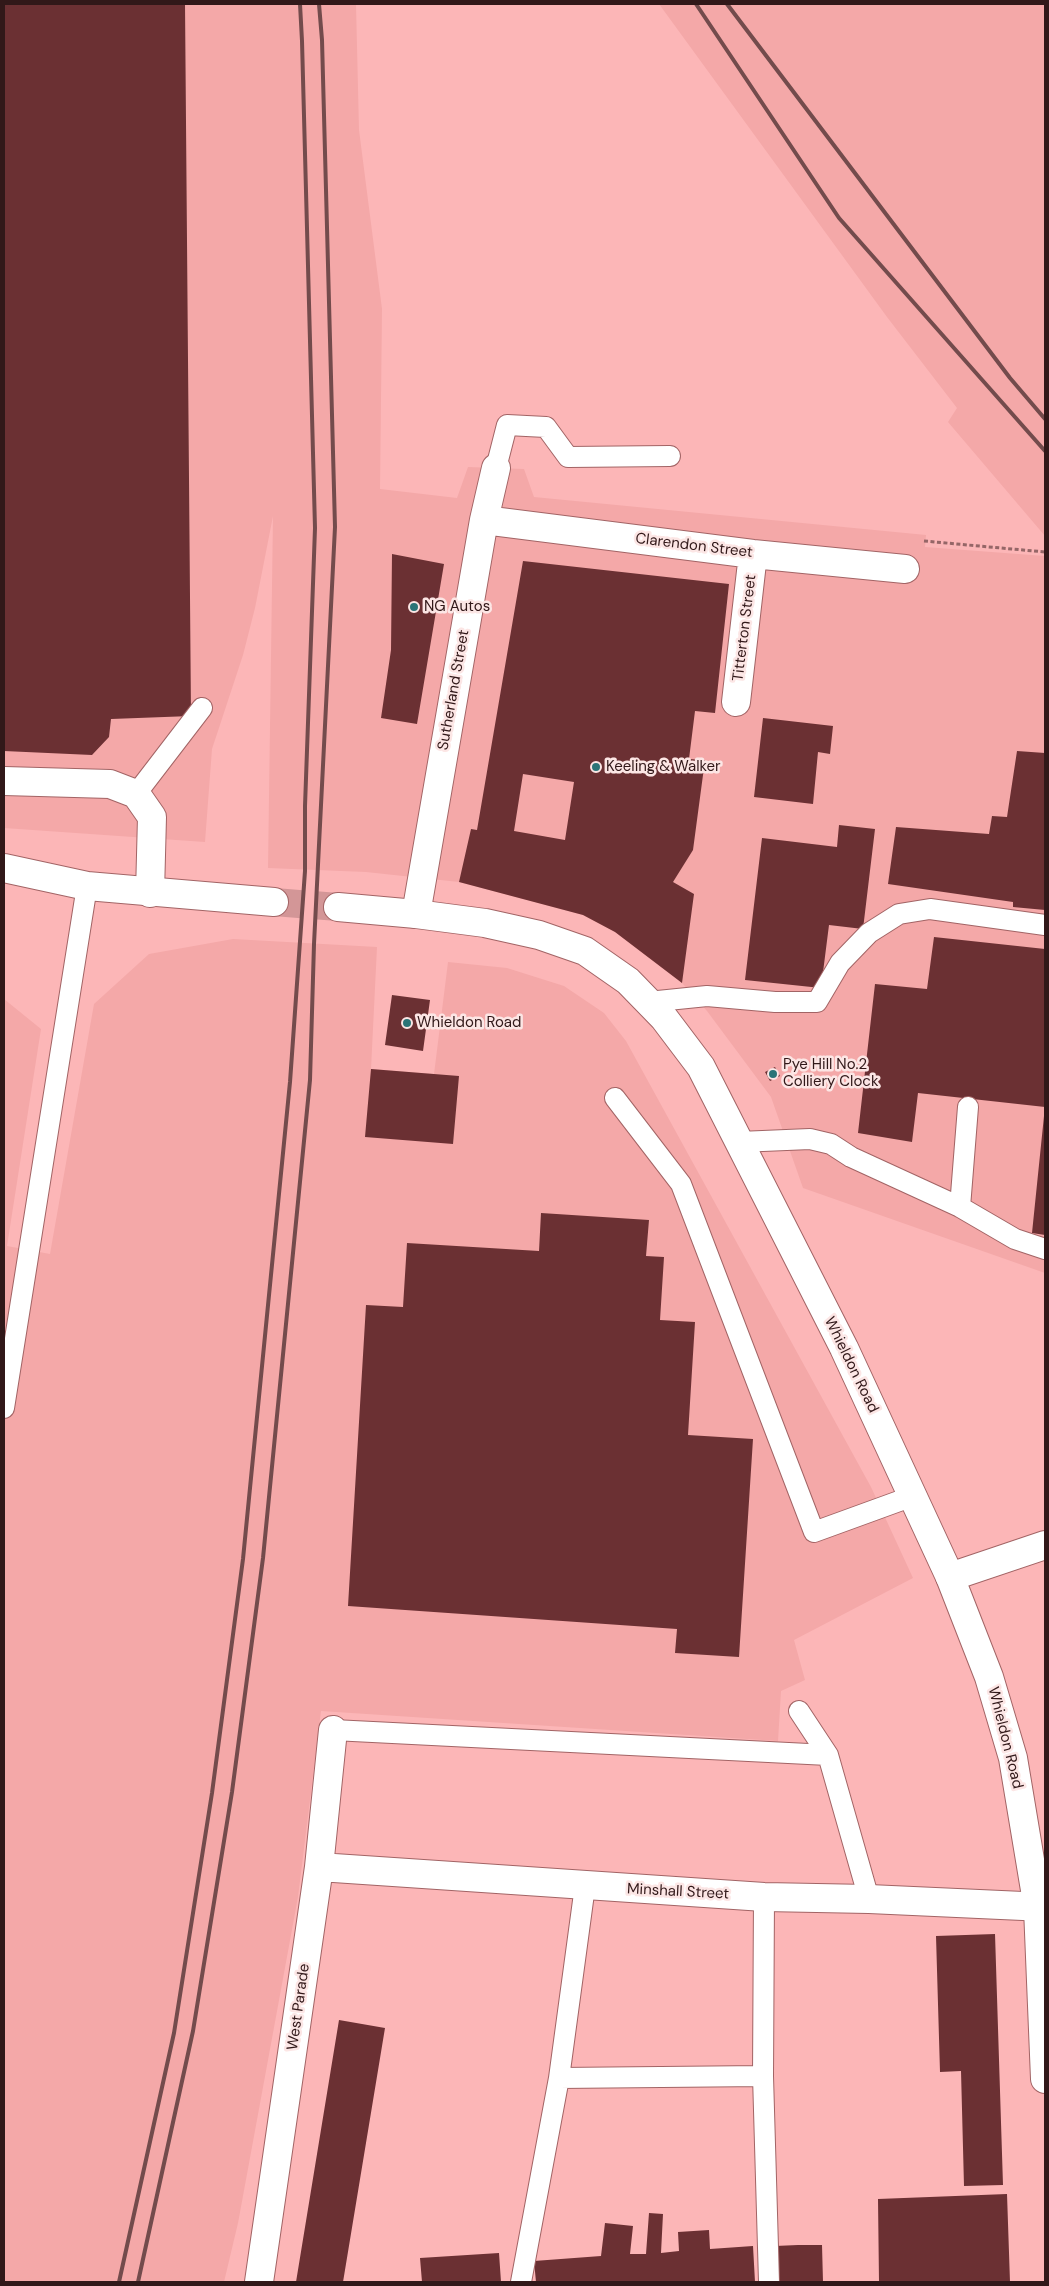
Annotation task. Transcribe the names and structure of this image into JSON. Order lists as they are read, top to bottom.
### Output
{
  "streets": {
    "street": [
      "Clarendon Street",
      "Titterton Street",
      "Sutherland Street",
      "Whieldon Road",
      "Minshall Street",
      "West Parade"
    ]
  },
  "crossings": [
    ["Clarendon Street", "Titterton Street"],
    ["Clarendon Street", "Sutherland Street"],
    ["Sutherland Street", "Whieldon Road"],
    ["Whieldon Road", "Minshall Street"],
    ["Minshall Street", "West Parade"]
  ],
  "places": [
    "NG Autos",
    "Keeling & Walker",
    "Whieldon Road",
    "Pye Hill No.2 Colliery Clock"
  ]
}
